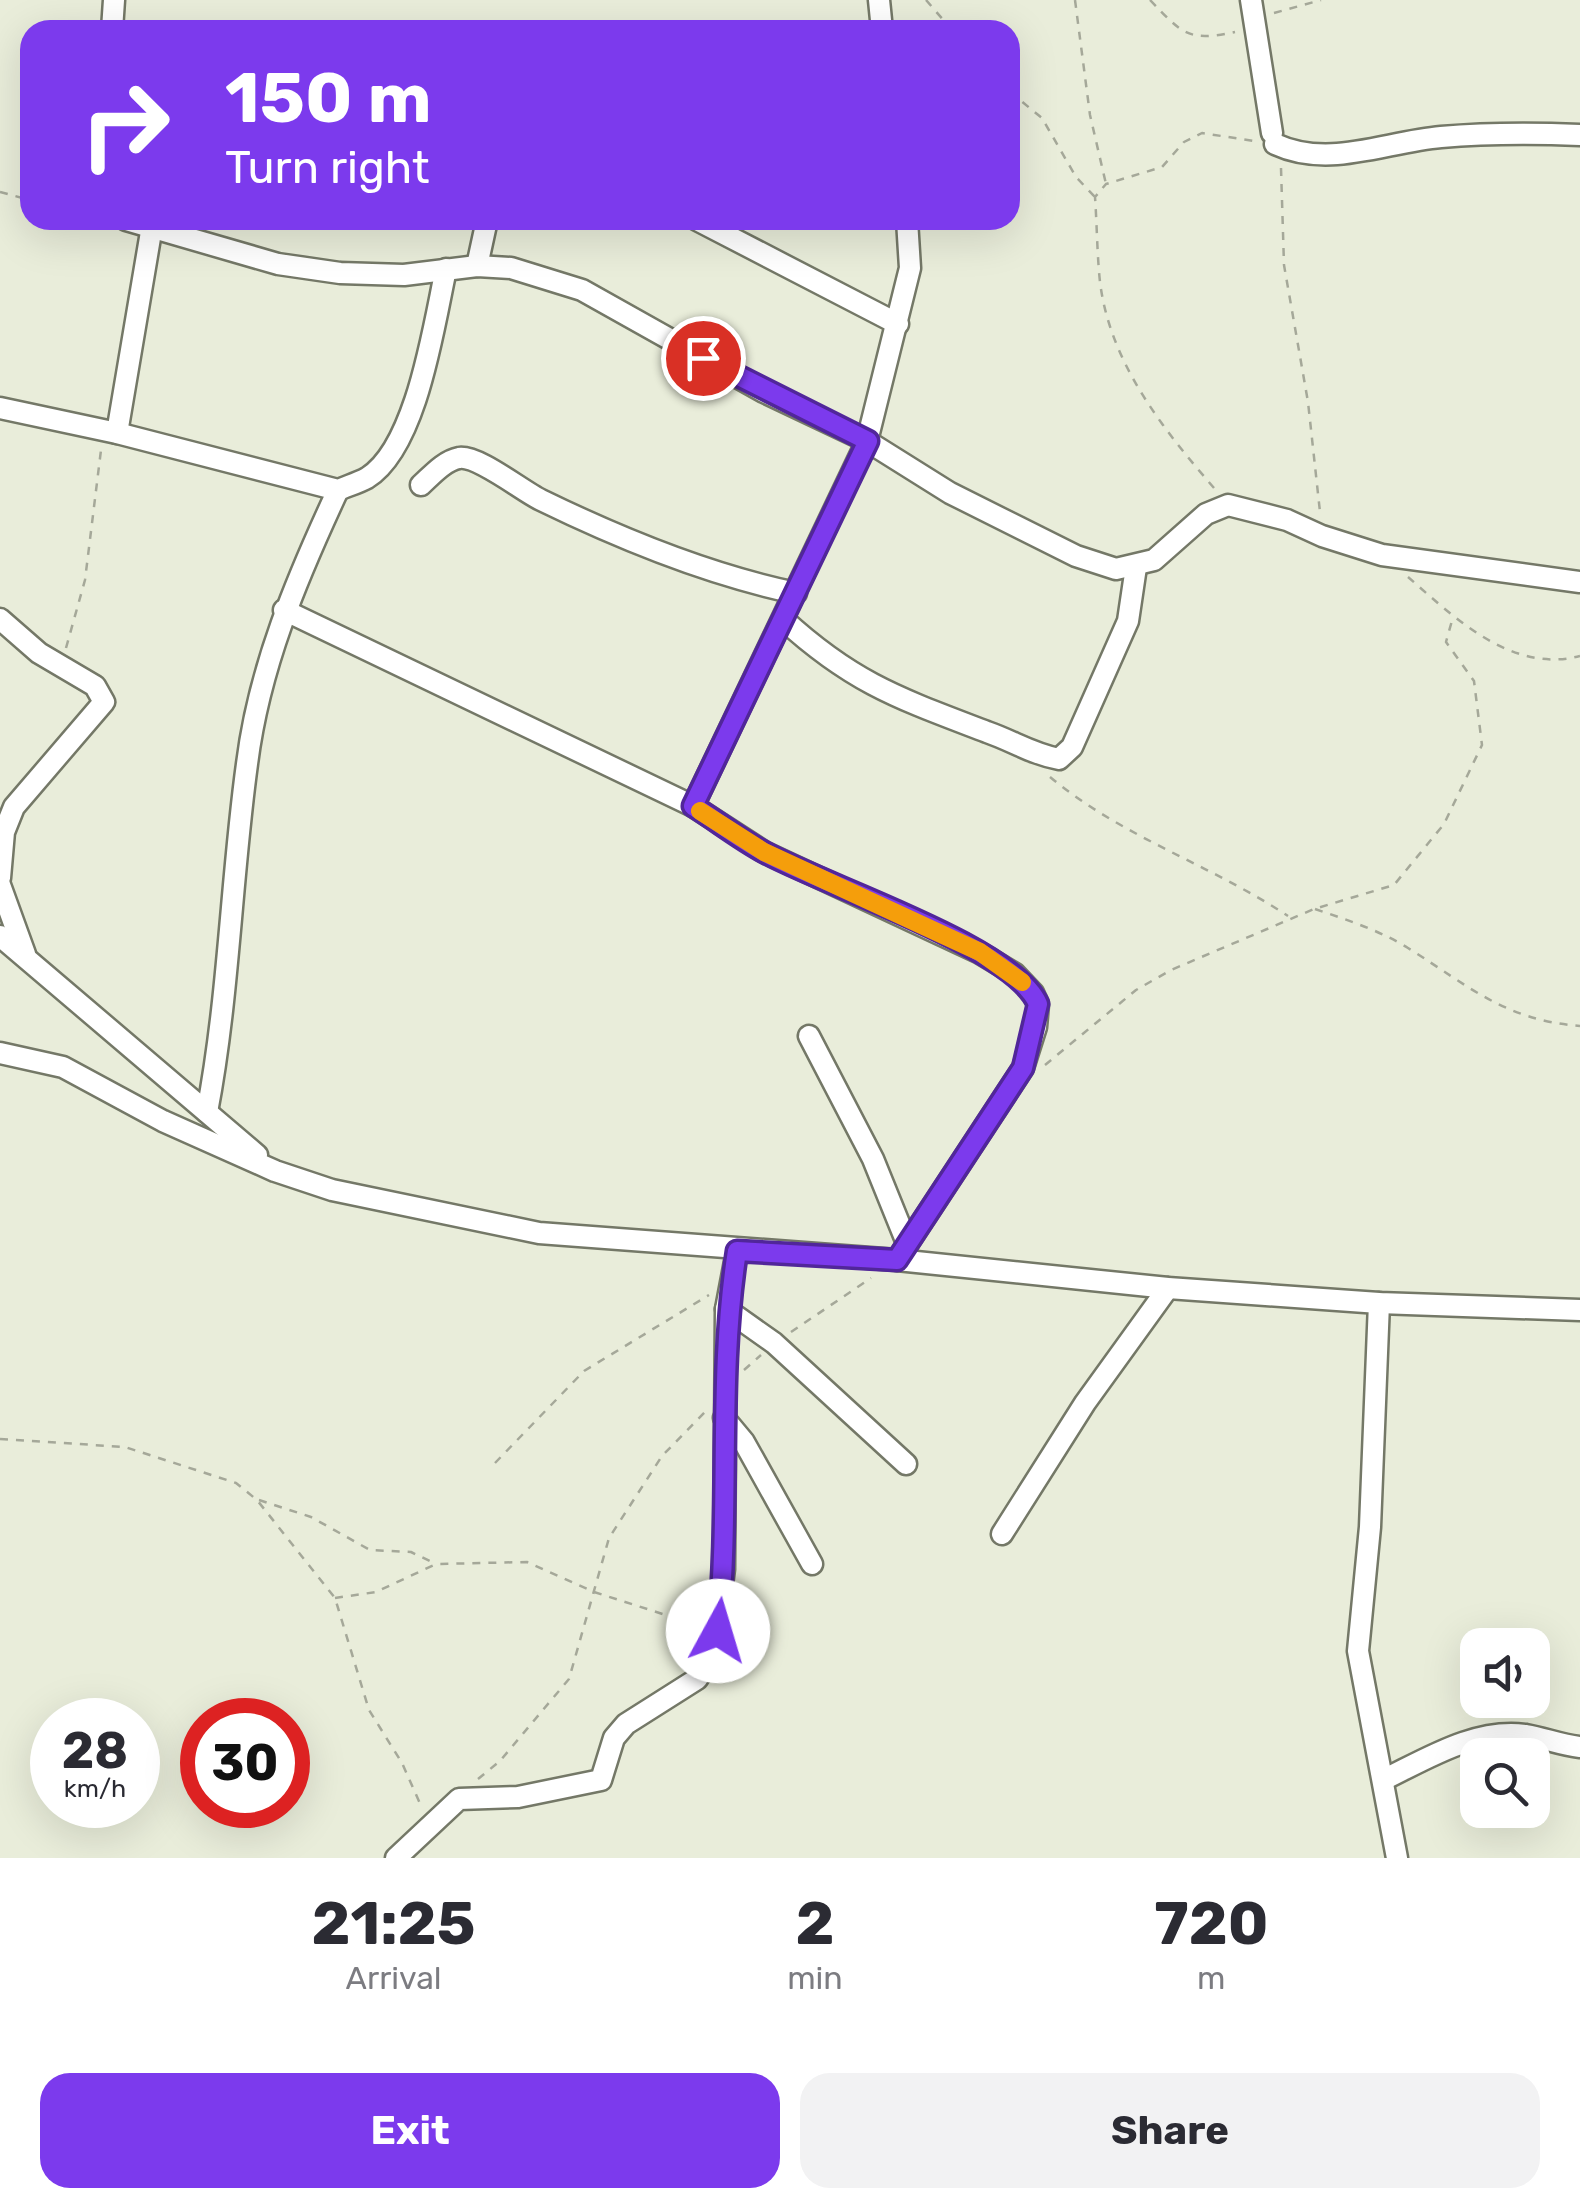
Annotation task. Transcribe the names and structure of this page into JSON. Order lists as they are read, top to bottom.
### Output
{
  "page": {
    "turn": ["150 m", "Turn right"],
    "speed": "28 km/h",
    "limit": "30",
    "eta": [
      "21:25",
      "Arrival",
      "2",
      "min",
      "720",
      "m"
    ],
    "buttons": ["Exit", "Share"]
  }
}
